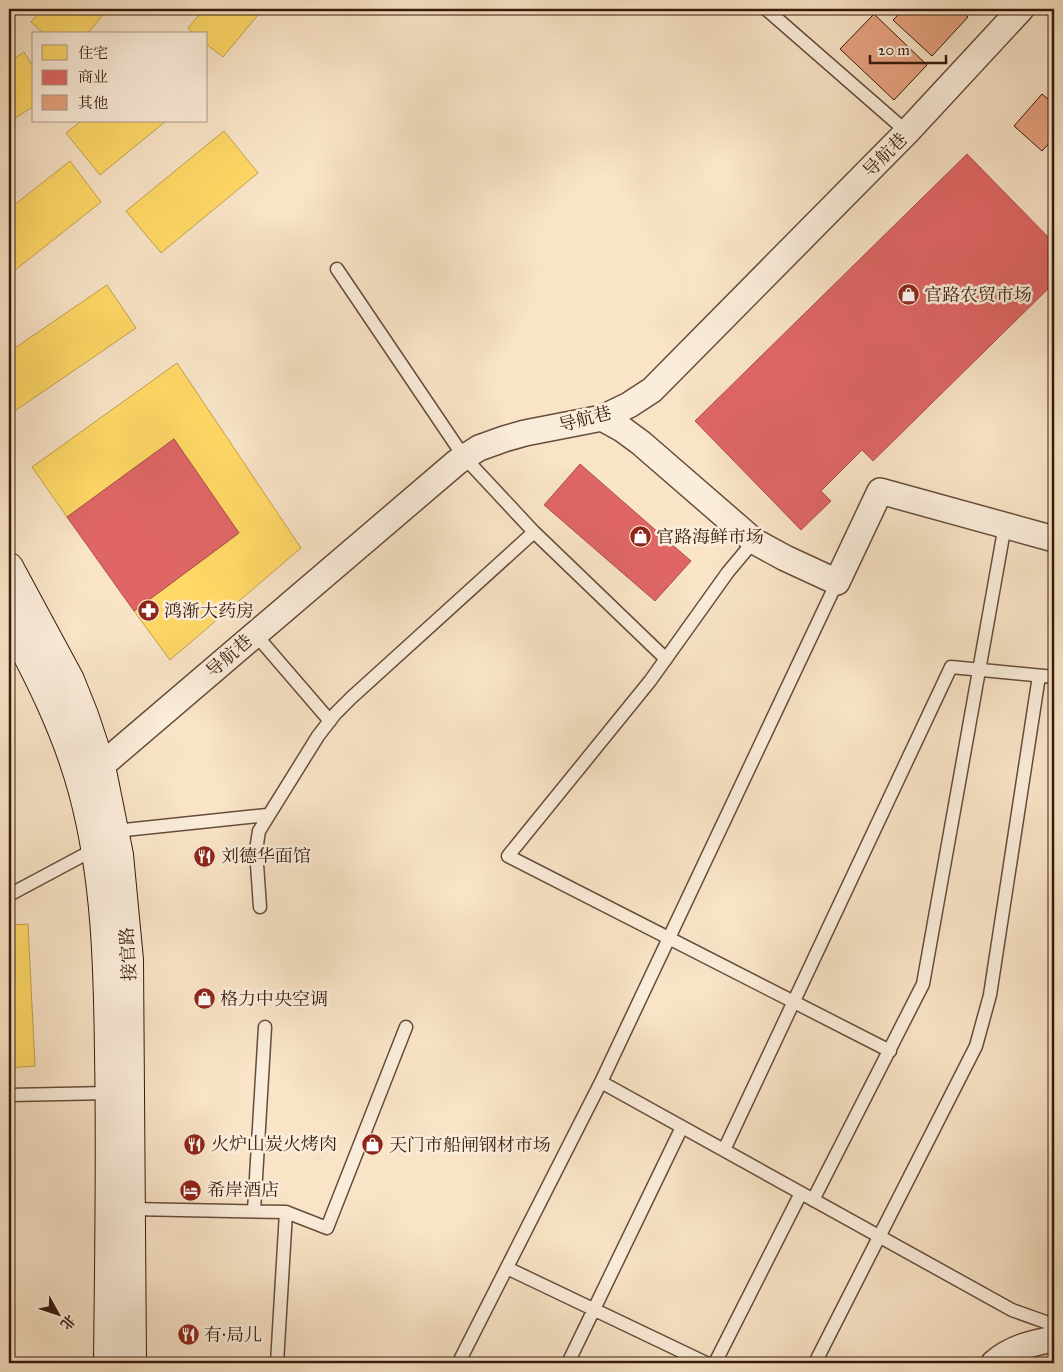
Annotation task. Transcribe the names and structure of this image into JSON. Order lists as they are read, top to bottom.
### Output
{
  "streets": {
    "main road": ["接官路"],
    "street": ["导航巷"]
  },
  "crossings": [
    ["导航巷", "接官路"]
  ],
  "places": {
    "shop": [
      "官路农贸市场",
      "官路海鲜市场",
      "格力中央空调",
      "天门市船闸钢材市场"
    ],
    "pharmacy": ["鸿渐大药房"],
    "restaurant": ["刘德华面馆", "火炉山炭火烤肉", "有·局儿"],
    "hotel": ["希岸酒店"]
  },
  "legend": ["住宅", "商业", "其他"],
  "scale_bar": "20 m",
  "north": "bottom right"
}
